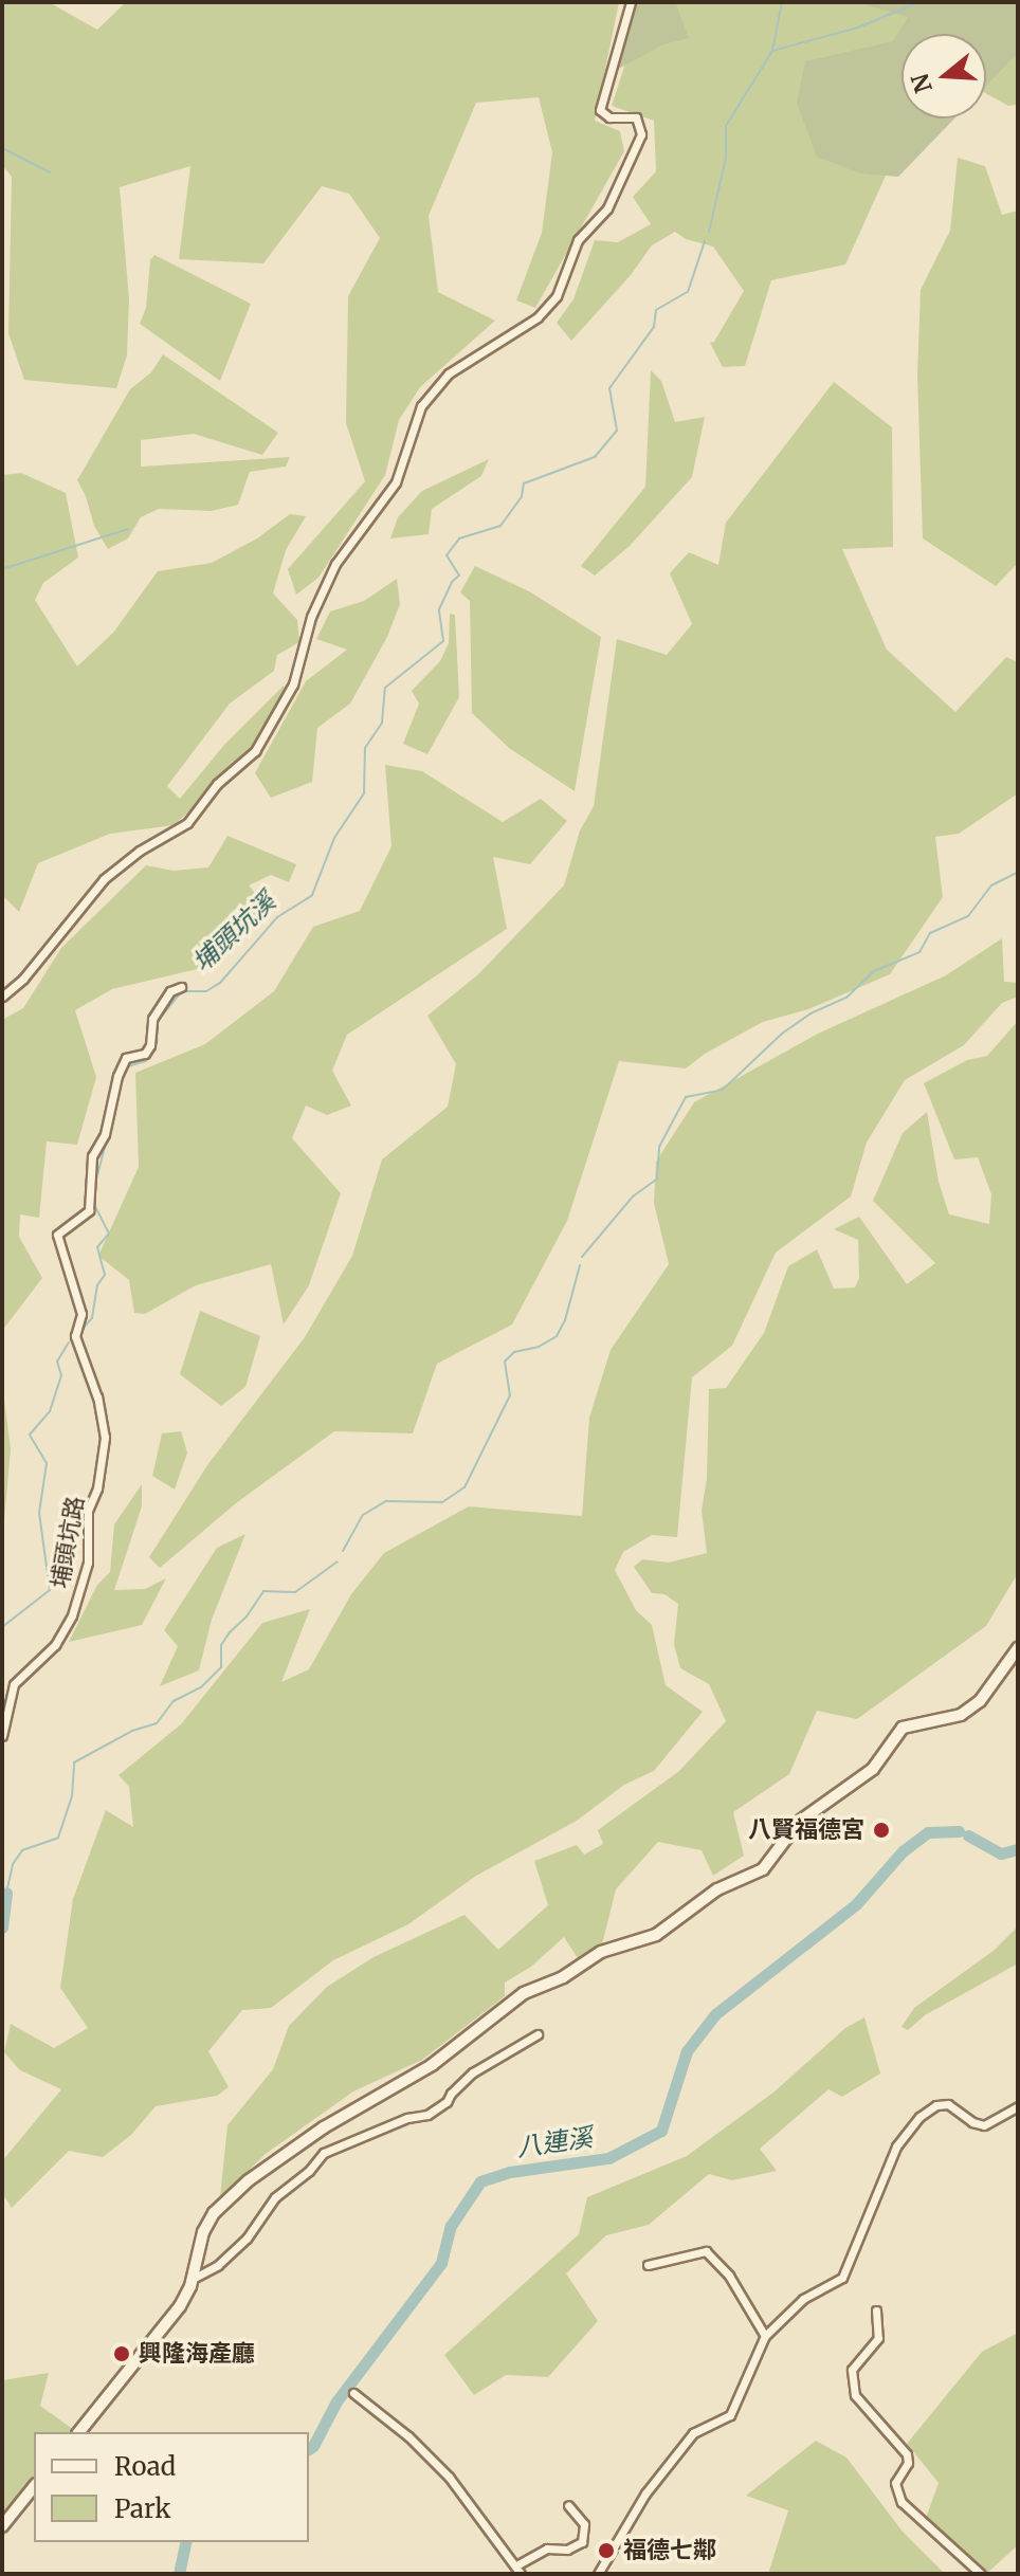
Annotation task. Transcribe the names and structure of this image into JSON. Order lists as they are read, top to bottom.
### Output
{
  "streets": {
    "street": ["埔頭坑路"]
  },
  "water": ["埔頭坑溪", "八連溪"],
  "places": ["八賢福德宮", "興隆海產廳", "福德七鄰"],
  "legend": ["Road", "Park"],
  "north": "left"
}
